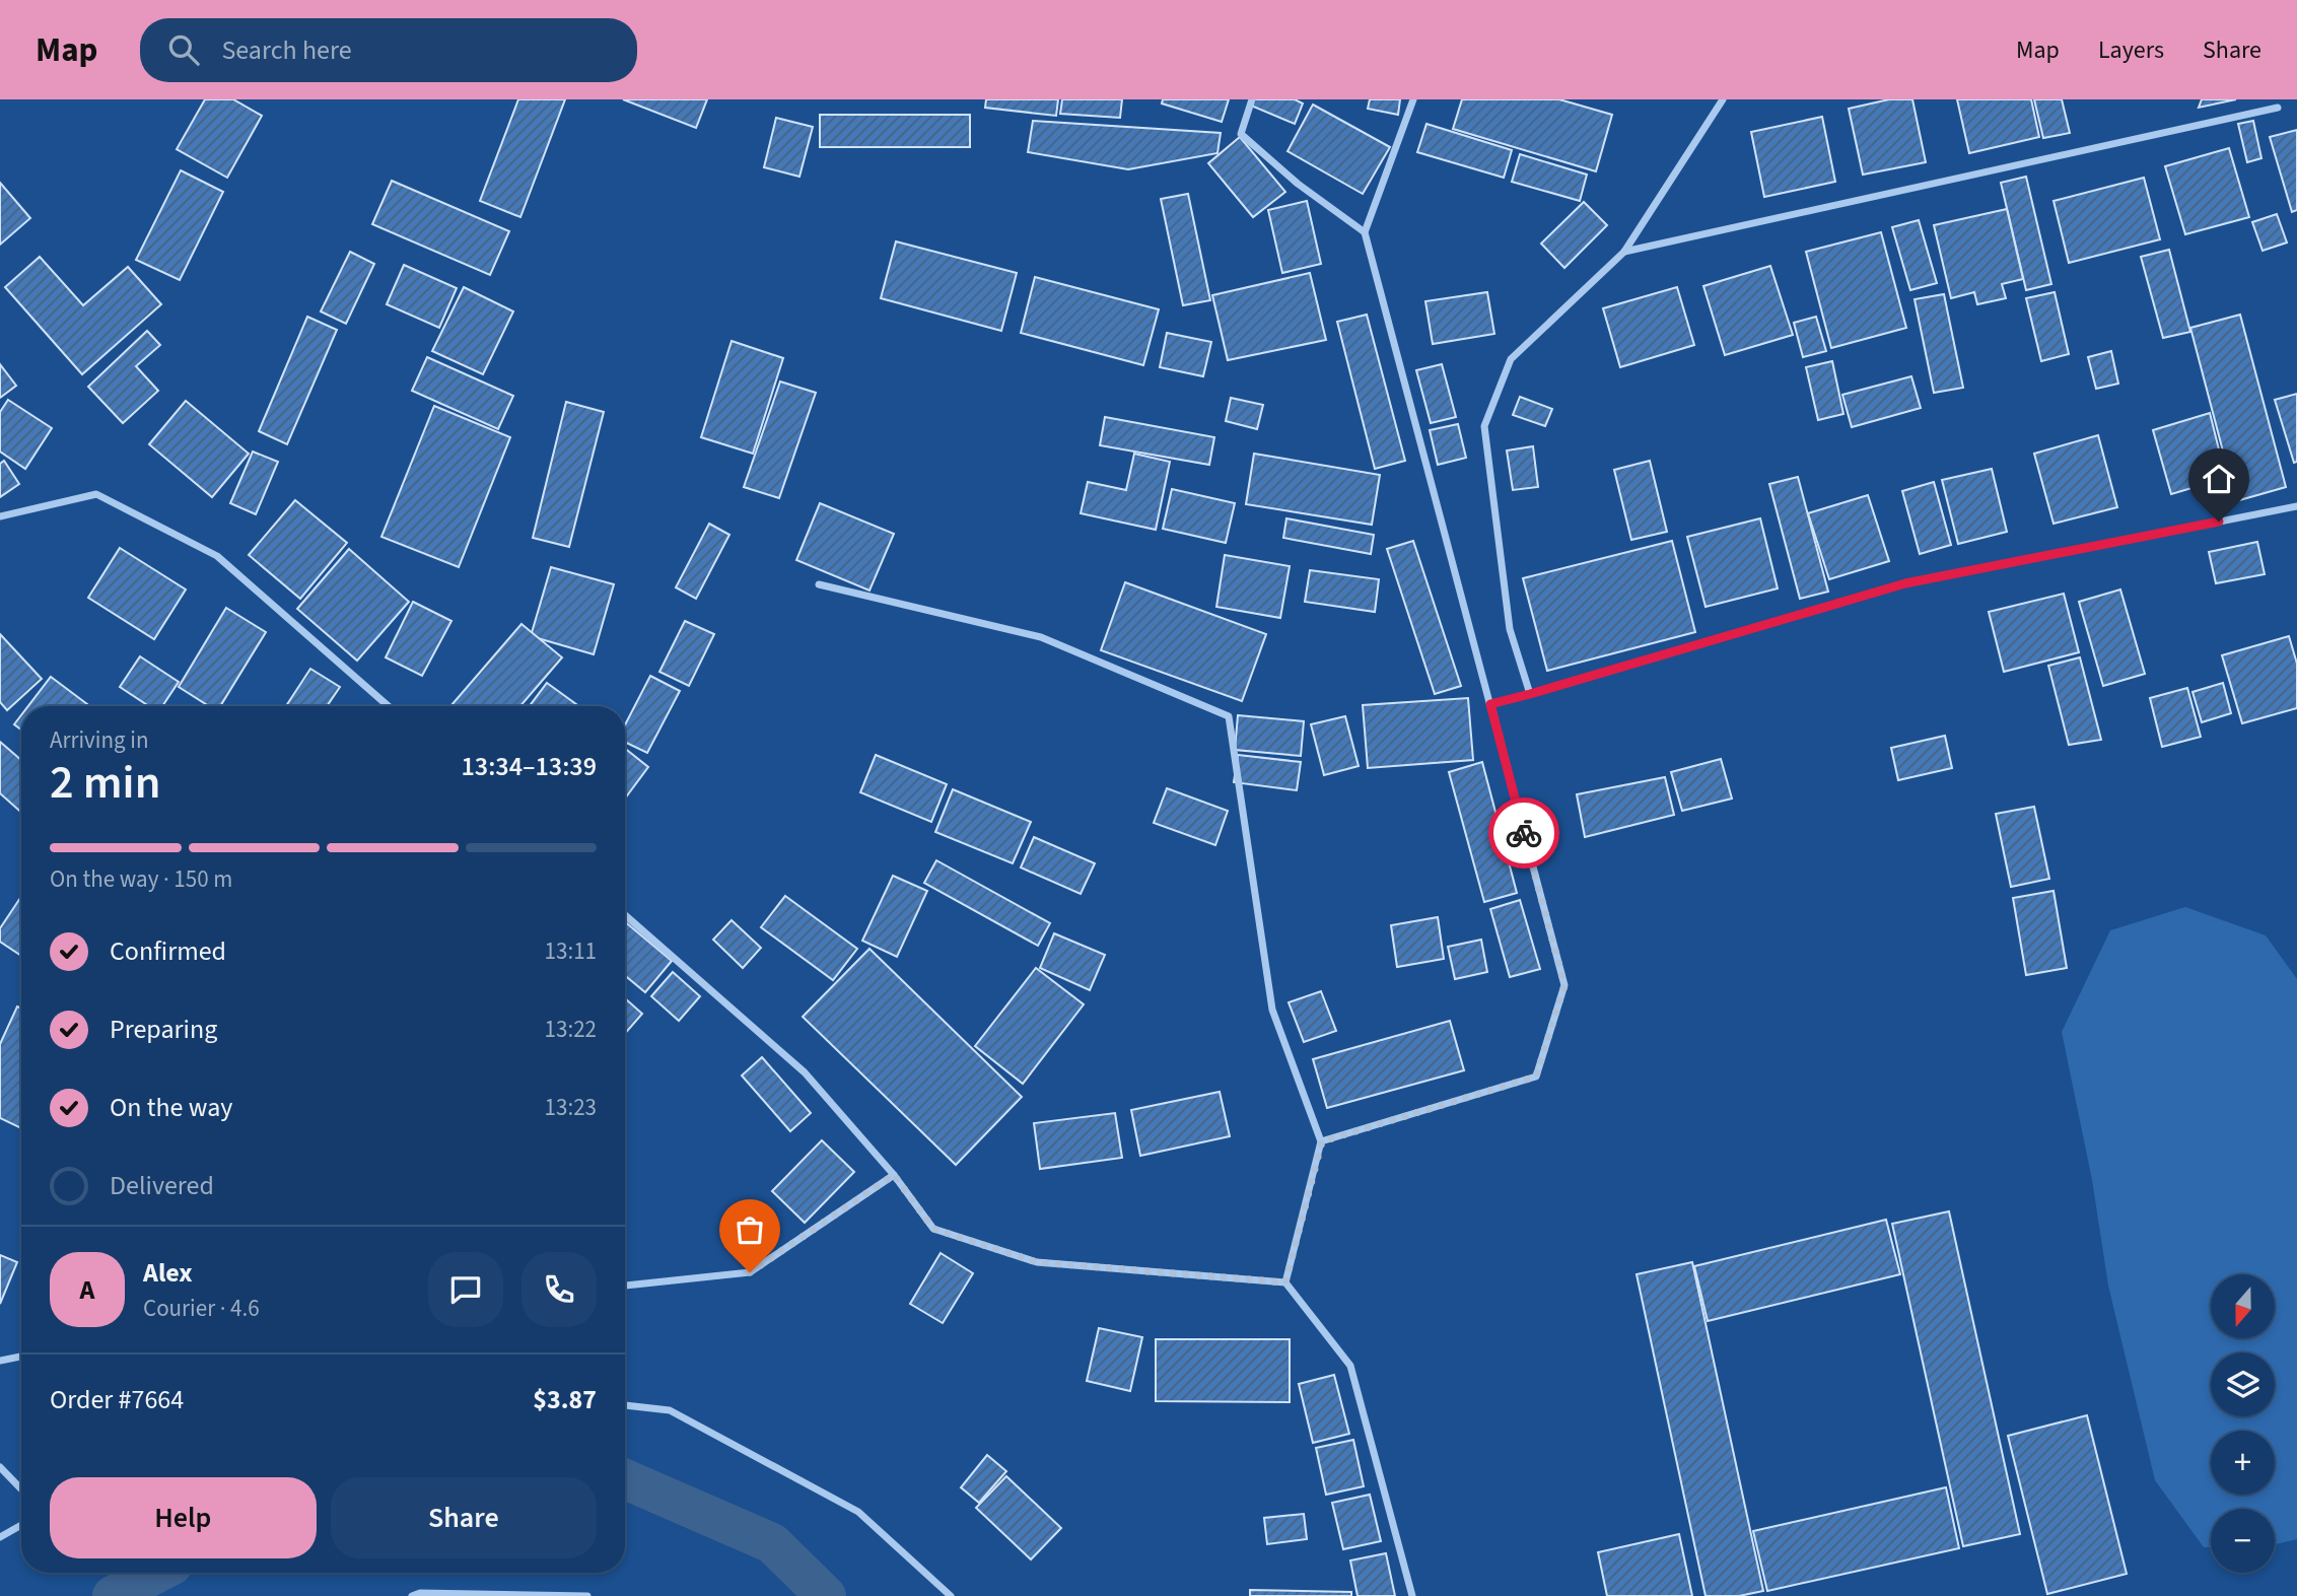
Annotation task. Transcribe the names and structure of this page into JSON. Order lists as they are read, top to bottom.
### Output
{
  "north": "bottom",
  "page": {
    "header": "Map",
    "search": "Search here",
    "nav": ["Map", "Layers", "Share"],
    "heading": ["2 min", "Arriving in", "13:34–13:39"],
    "panel": [
      "Alex",
      "Courier · 4.6",
      "Order #7664",
      "$3.87"
    ],
    "bar": "On the way · 150 m",
    "list": [
      ["Confirmed", "13:11"],
      ["Preparing", "13:22"],
      ["On the way", "13:23"],
      "Delivered"
    ],
    "round": "A",
    "map_buttons": ["+", "−"],
    "buttons": ["Help", "Share"]
  }
}
